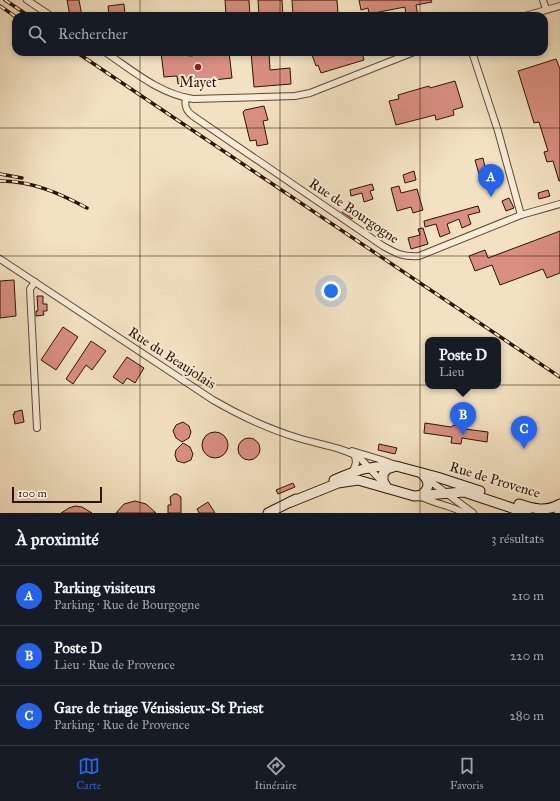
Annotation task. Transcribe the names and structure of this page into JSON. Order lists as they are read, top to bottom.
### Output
{
  "streets": {
    "main road": ["Rue de Provence"],
    "street": ["Rue de Bourgogne", "Rue du Beaujolais"]
  },
  "crossings": [
    ["Rue du Beaujolais", "Rue de Provence"]
  ],
  "places": ["Mayet"],
  "scale_bar": "100 m",
  "page": {
    "search": "Rechercher",
    "pins": ["A", "B", "C"],
    "popup": ["Poste D", "Lieu"],
    "scale": "100 m",
    "heading": ["À proximité", "3 résultats"],
    "list": [
      {
        "mark": "A",
        "name": "Parking visiteurs",
        "note": "Parking · Rue de Bourgogne",
        "value": "210 m"
      },
      {
        "mark": "B",
        "name": "Poste D",
        "note": "Lieu · Rue de Provence",
        "value": "220 m"
      },
      {
        "mark": "C",
        "name": "Gare de triage Vénissieux-St Priest",
        "note": "Parking · Rue de Provence",
        "value": "280 m"
      }
    ],
    "nav": ["Carte", "Itinéraire", "Favoris"]
  }
}
